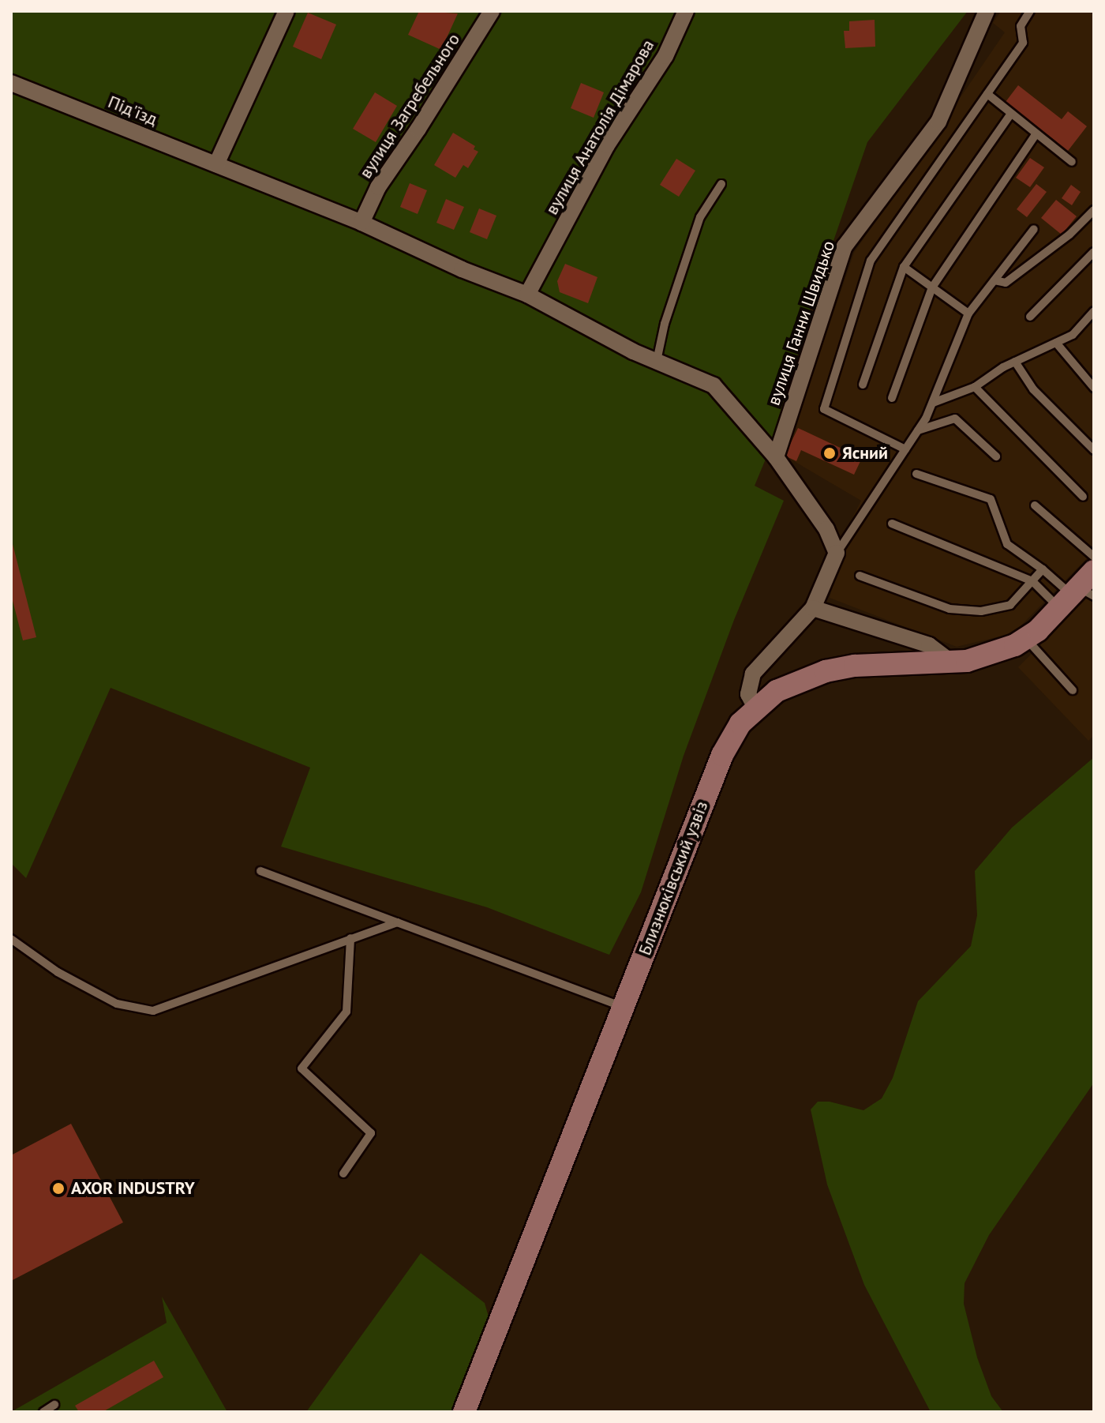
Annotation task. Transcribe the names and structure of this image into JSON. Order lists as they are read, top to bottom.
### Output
{
  "streets": {
    "street": [
      "вулиця Загребельного",
      "Під'їзд",
      "вулиця Анатолія Дімарова",
      "вулиця Ганни Швидько",
      "Близнюківський узвіз"
    ]
  },
  "crossings": [
    ["вулиця Загребельного", "Під'їзд"],
    ["Під'їзд", "вулиця Анатолія Дімарова"],
    ["Під'їзд", "вулиця Ганни Швидько"]
  ],
  "places": ["Ясний", "AXOR INDUSTRY"]
}
